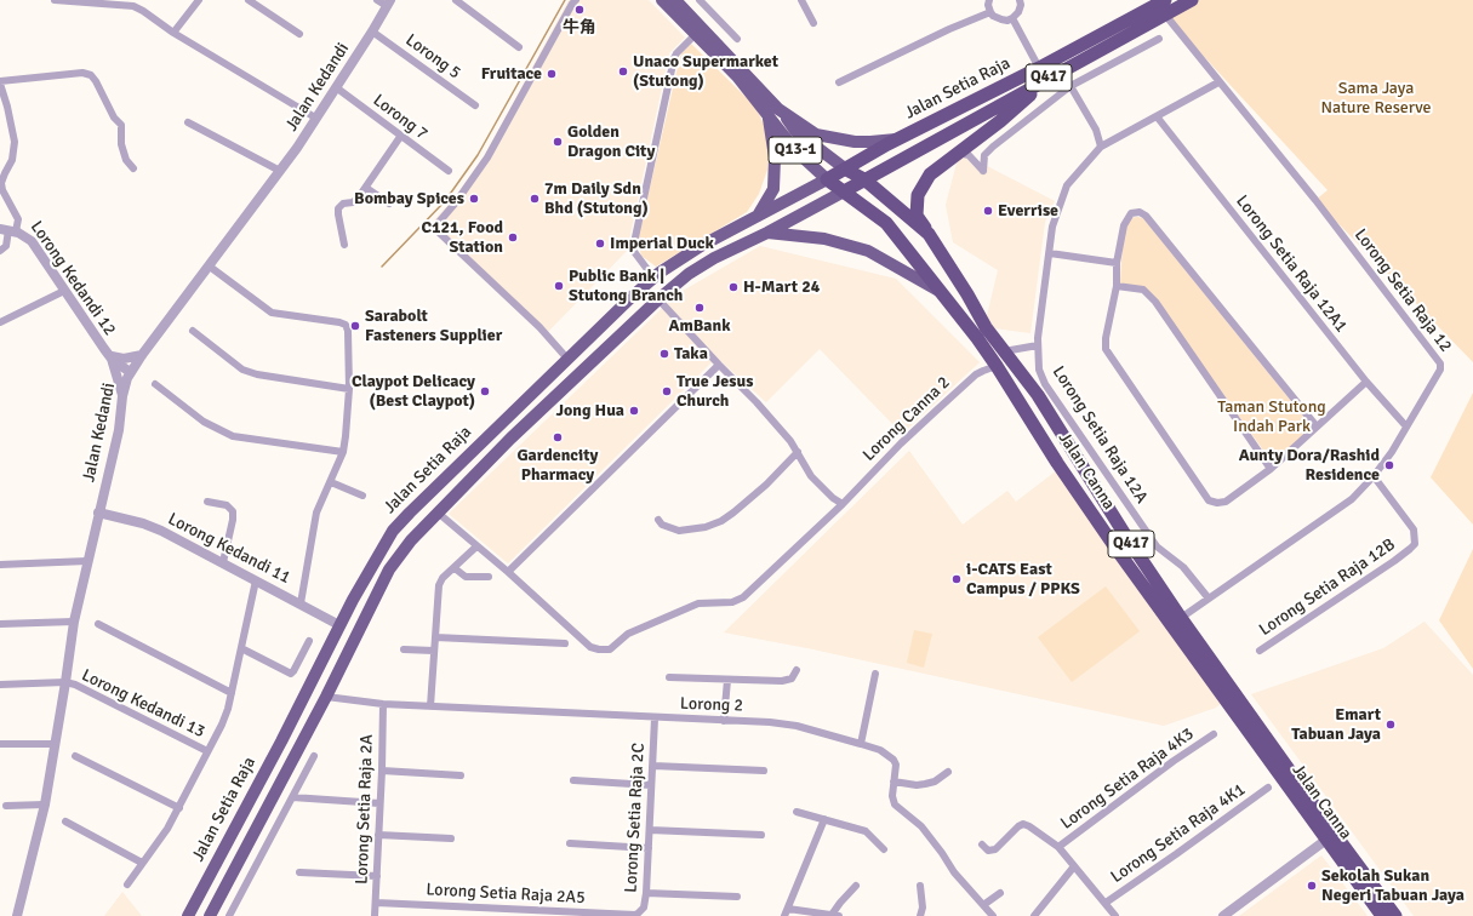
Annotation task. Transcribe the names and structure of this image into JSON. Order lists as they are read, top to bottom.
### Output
{
  "streets": {
    "highway": ["Q417", "Jalan Setia Raja", "Jalan Canna"],
    "main road": ["Q13-1"],
    "street": [
      "Lorong 5",
      "Jalan Kedandi",
      "Lorong 7",
      "Lorong Setia Raja 12A1",
      "Lorong Kedandi 12",
      "Lorong Setia Raja 12",
      "Lorong Canna 2",
      "Lorong Setia Raja 12A",
      "Lorong Kedandi 11",
      "Lorong Setia Raja 12B",
      "Lorong Kedandi 13",
      "Lorong 2",
      "Lorong Setia Raja 4K3",
      "Lorong Setia Raja 2A",
      "Lorong Setia Raja 2C",
      "Lorong Setia Raja 4K1",
      "Lorong Setia Raja 2A5"
    ]
  },
  "crossings": [
    ["Lorong 5", "Jalan Kedandi"],
    ["Q417", "Jalan Setia Raja"],
    ["Q417", "Jalan Canna"],
    ["Jalan Kedandi", "Lorong 7"],
    ["Jalan Kedandi", "Lorong Kedandi 12"],
    ["Jalan Kedandi", "Lorong Kedandi 11"],
    ["Jalan Kedandi", "Lorong Kedandi 13"],
    ["Jalan Setia Raja", "Lorong Setia Raja 12"],
    ["Jalan Setia Raja", "Jalan Canna"],
    ["Jalan Setia Raja", "Lorong Kedandi 11"],
    ["Lorong Setia Raja 12A1", "Lorong Setia Raja 12"],
    ["Lorong Setia Raja 12A1", "Lorong Setia Raja 12A"],
    ["Lorong Setia Raja 12", "Lorong Setia Raja 12A"],
    ["Lorong Setia Raja 12", "Jalan Canna"],
    ["Lorong Setia Raja 12", "Lorong Setia Raja 12B"],
    ["Lorong Canna 2", "Jalan Canna"],
    ["Lorong 2", "Lorong Setia Raja 2A"],
    ["Lorong 2", "Lorong Setia Raja 2C"],
    ["Lorong Setia Raja 2A", "Lorong Setia Raja 2A5"],
    ["Lorong Setia Raja 2C", "Lorong Setia Raja 2A5"]
  ],
  "parks": ["Sama Jaya Nature Reserve", "Taman Stutong Indah Park"],
  "places": [
    "牛角",
    "Unaco Supermarket (Stutong)",
    "Fruitace",
    "Golden Dragon City",
    "Bombay Spices",
    "7m Daily Sdn Bhd (Stutong)",
    "Everrise",
    "C121, Food Station",
    "Imperial Duck",
    "Public Bank | Stutong Branch",
    "H-Mart 24",
    "AmBank",
    "Sarabolt Fasteners Supplier",
    "Taka",
    "Claypot Delicacy (Best Claypot)",
    "True Jesus Church",
    "Jong Hua",
    "Gardencity Pharmacy",
    "Aunty Dora/Rashid Residence",
    "i-CATS East Campus / PPKS",
    "Emart Tabuan Jaya",
    "Sekolah Sukan Negeri Tabuan Jaya"
  ]
}
